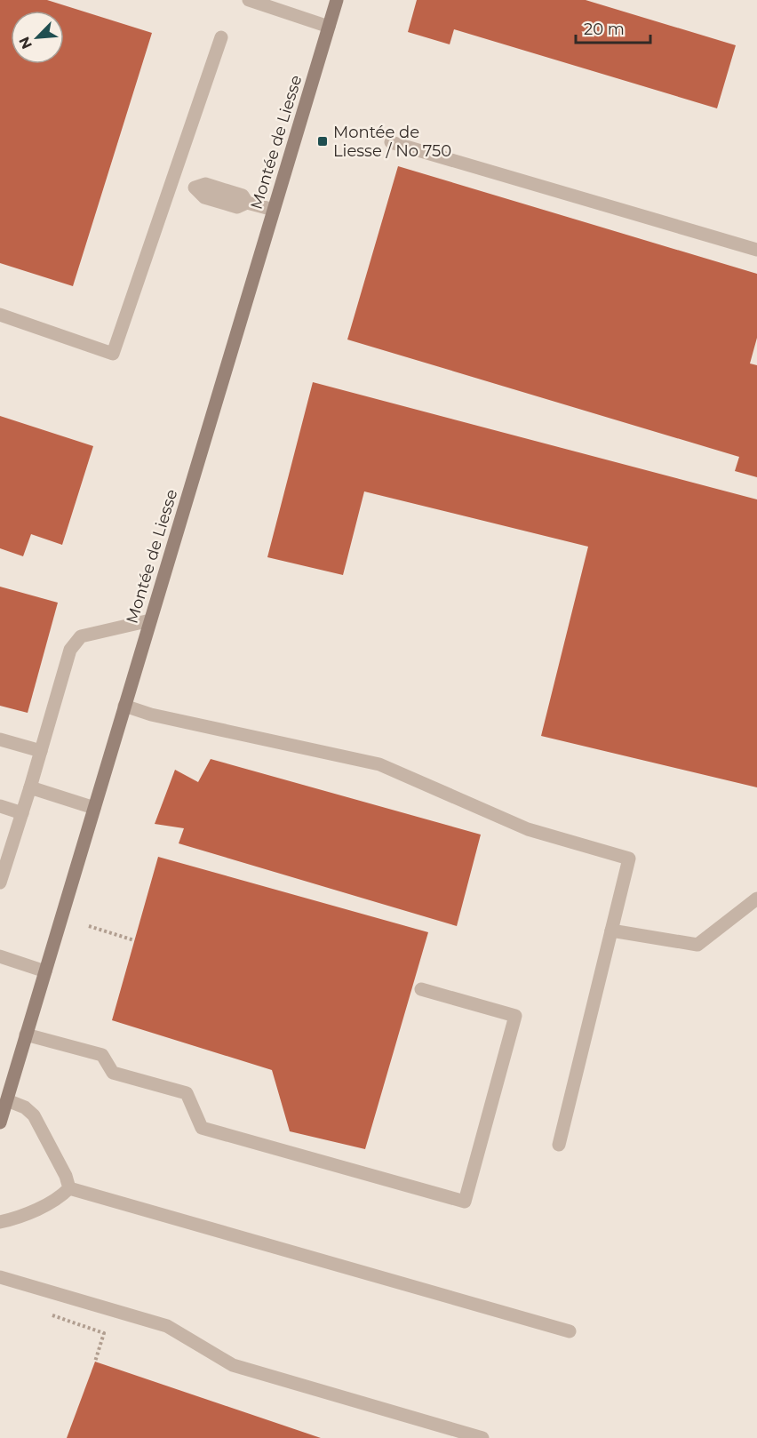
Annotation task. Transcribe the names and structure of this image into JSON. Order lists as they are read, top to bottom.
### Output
{
  "streets": {
    "street": ["Montée de Liesse"]
  },
  "places": {
    "transit": ["Montée de Liesse / No 750"]
  },
  "scale_bar": "20 m",
  "north": "bottom left"
}
